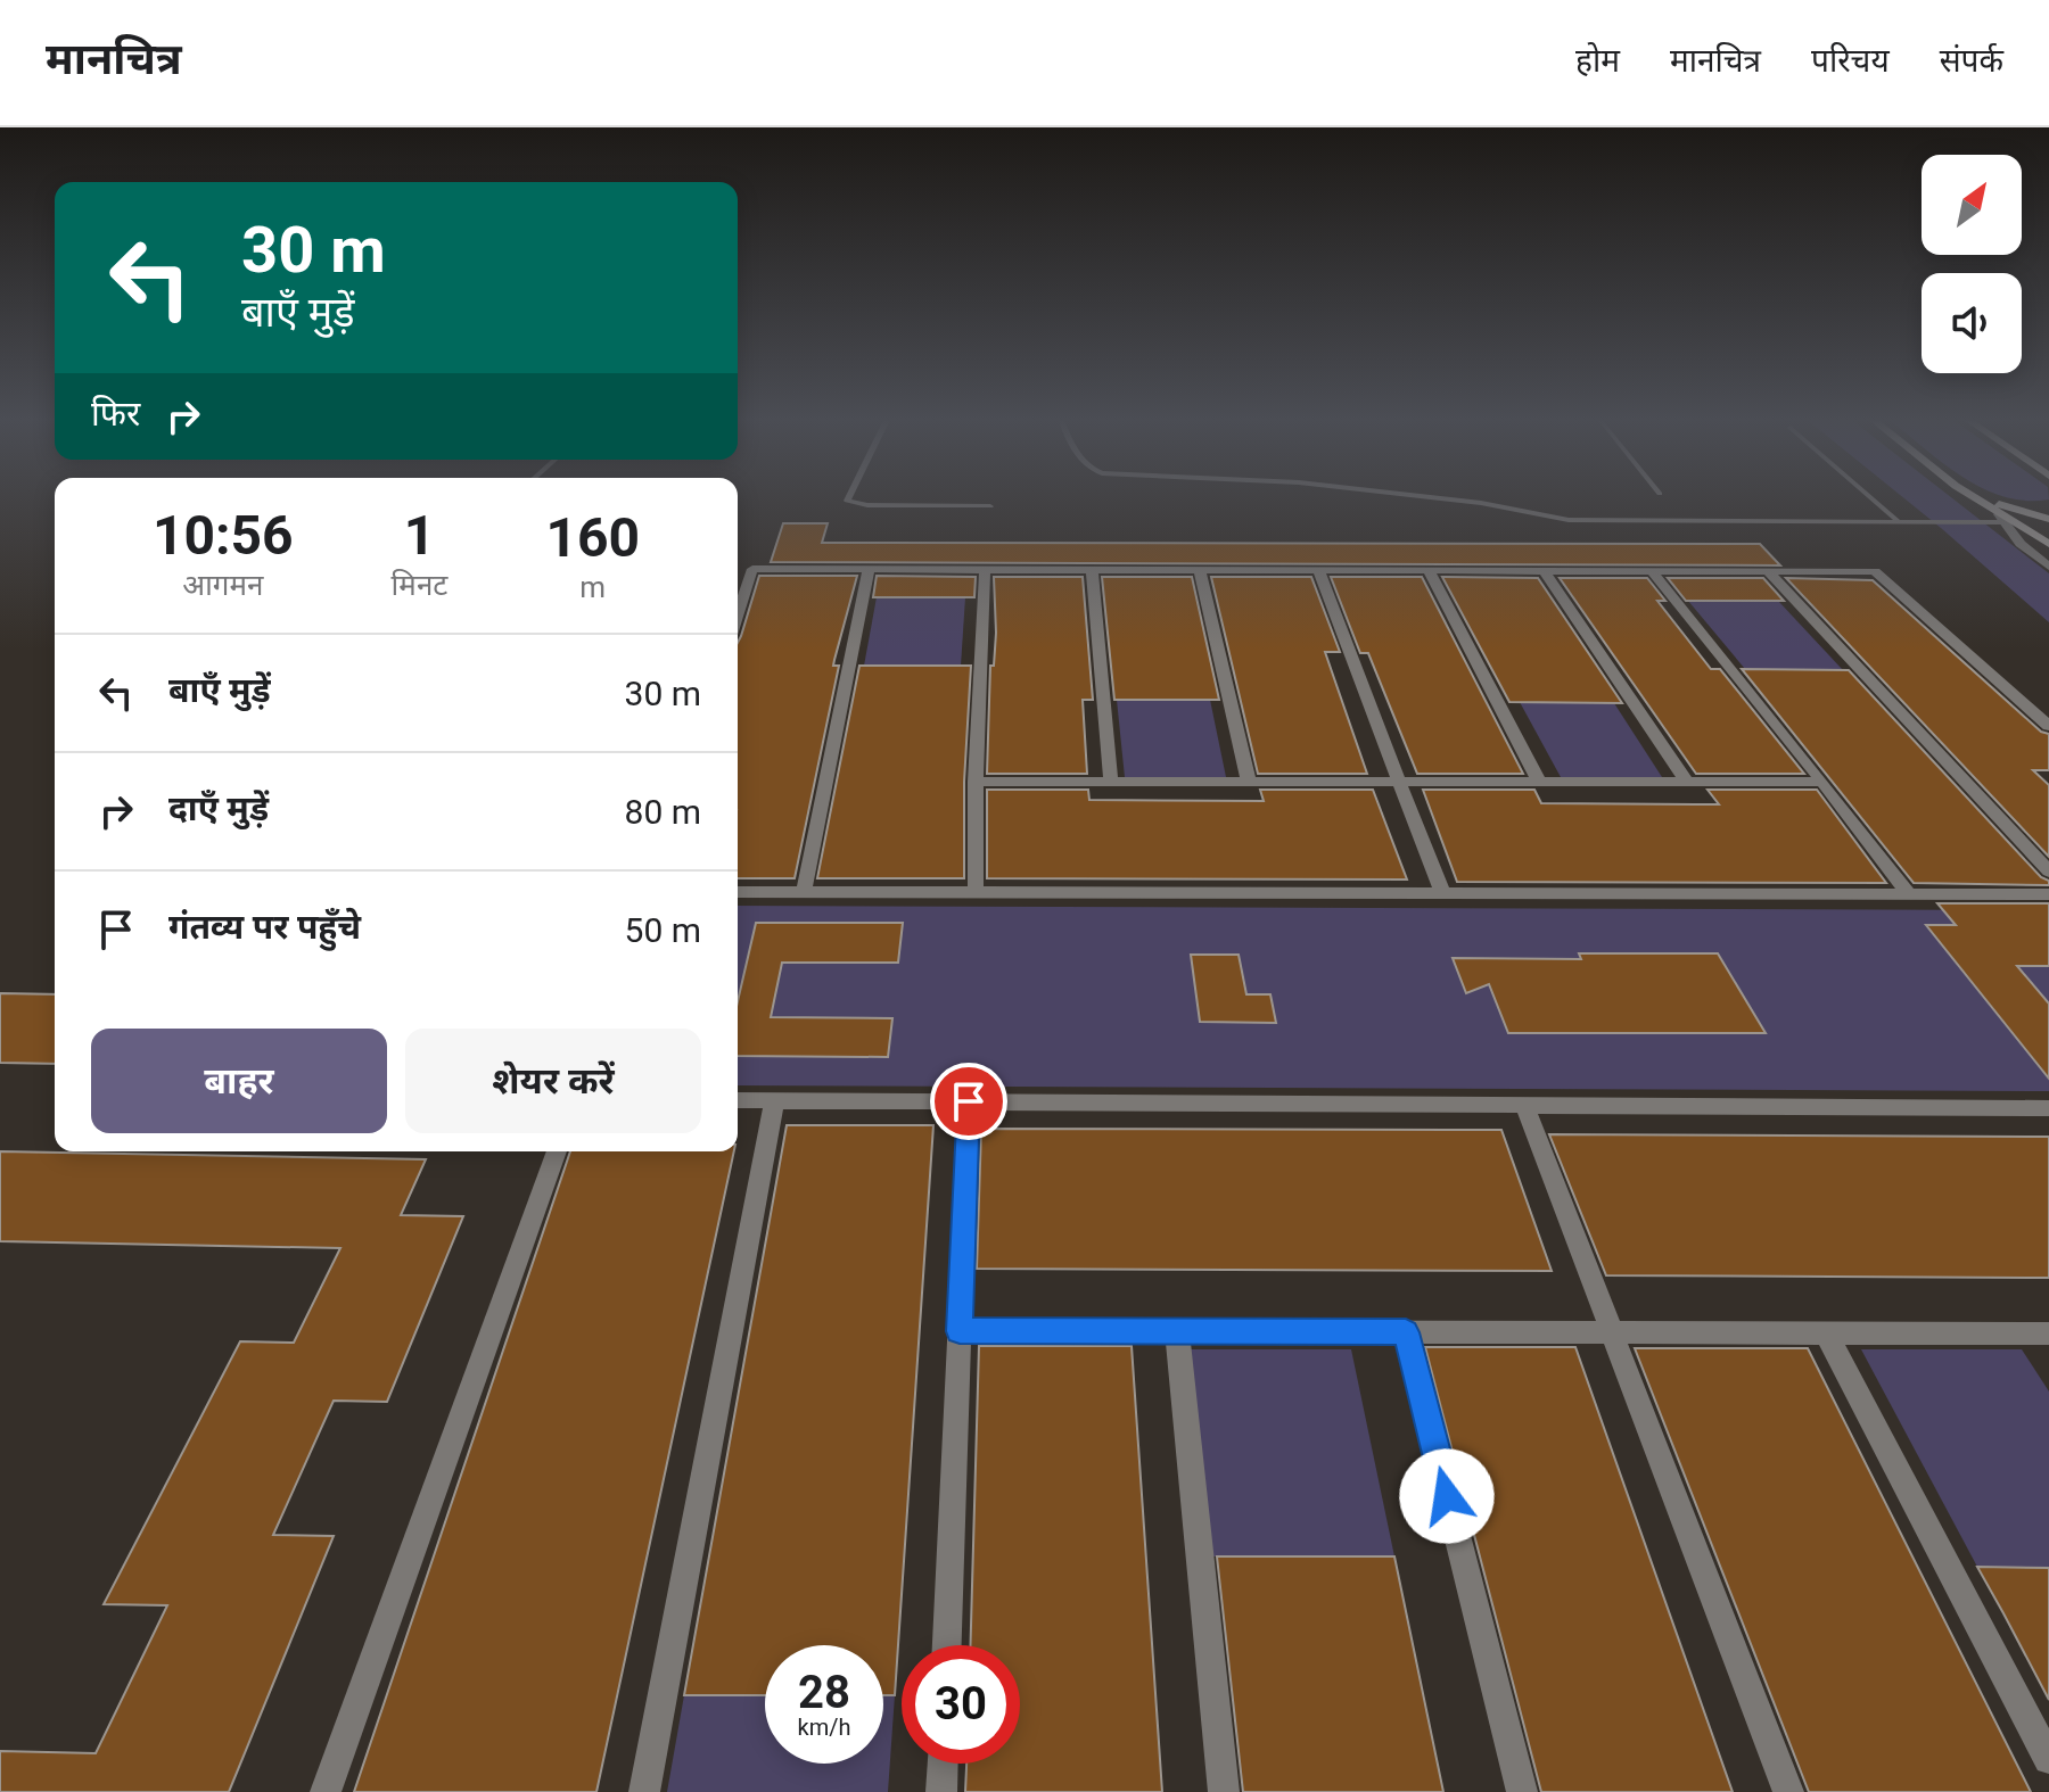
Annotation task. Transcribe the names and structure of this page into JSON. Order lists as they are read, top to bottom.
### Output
{
  "north": "top right",
  "page": {
    "header": "मानचित्र",
    "nav": [
      "होम",
      "मानचित्र",
      "परिचय",
      "संपर्क"
    ],
    "turn": ["30 m", "बाएँ मुड़ें"],
    "then": "फिर",
    "eta": [
      "10:56",
      "आगमन",
      "1",
      "मिनट",
      "160",
      "m"
    ],
    "list": [
      {
        "name": "बाएँ मुड़ें",
        "value": "30 m"
      },
      {
        "name": "दाएँ मुड़ें",
        "value": "80 m"
      },
      {
        "name": "गंतव्य पर पहुँचे",
        "value": "50 m"
      }
    ],
    "buttons": ["बाहर", "शेयर करें"],
    "speed": "28 km/h",
    "limit": "30"
  }
}
